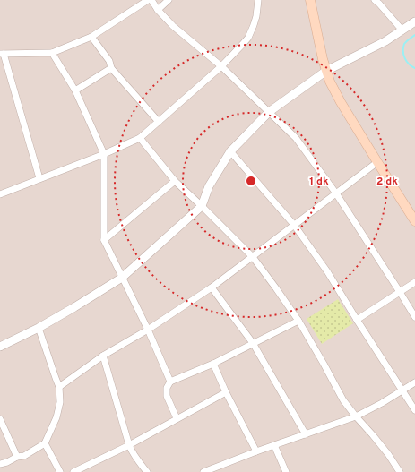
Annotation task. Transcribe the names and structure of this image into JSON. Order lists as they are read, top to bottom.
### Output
{
  "rings": ["1 dk", "2 dk"]
}
